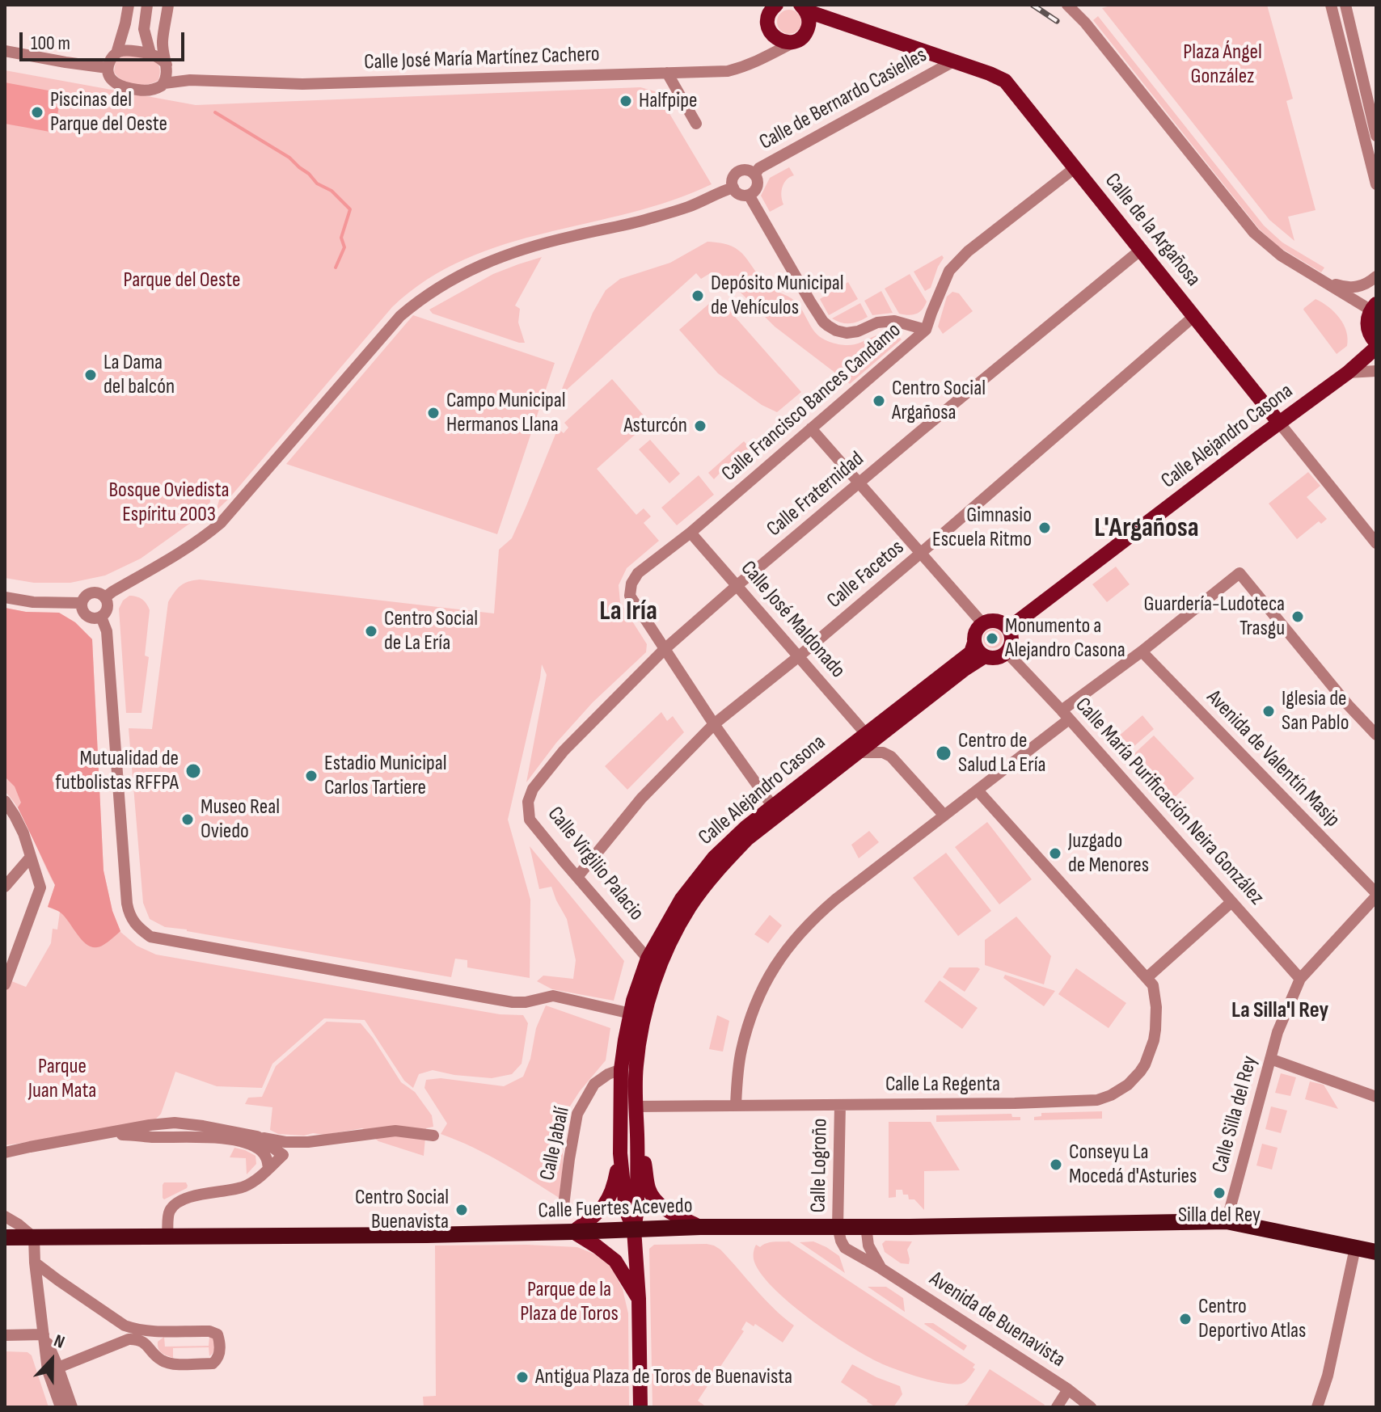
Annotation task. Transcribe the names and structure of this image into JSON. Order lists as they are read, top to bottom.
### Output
{
  "streets": {
    "highway": ["Calle Fuertes Acevedo"],
    "main road": ["Calle de la Argañosa", "Calle Alejandro Casona"],
    "street": [
      "Calle José María Martínez Cachero",
      "Calle de Bernardo Casielles",
      "Calle Francisco Bances Candamo",
      "Calle Fraternidad",
      "Calle Facetos",
      "Calle José Maldonado",
      "Avenida de Valentín Masip",
      "Calle María Purificación Neira González",
      "Calle Virgilio Palacio",
      "Calle La Regenta",
      "Calle Silla del Rey",
      "Calle Jabalí",
      "Calle Logroño",
      "Avenida de Buenavista"
    ]
  },
  "crossings": [
    ["Calle de Bernardo Casielles", "Calle de la Argañosa"],
    ["Calle de la Argañosa", "Calle Francisco Bances Candamo"],
    ["Calle de la Argañosa", "Calle Alejandro Casona"],
    ["Calle de la Argañosa", "Calle Fraternidad"],
    ["Calle de la Argañosa", "Calle Facetos"],
    ["Calle Francisco Bances Candamo", "Calle Fraternidad"],
    ["Calle Francisco Bances Candamo", "Calle José Maldonado"],
    ["Calle Alejandro Casona", "Calle José Maldonado"],
    ["Calle Alejandro Casona", "Calle María Purificación Neira González"],
    ["Calle Alejandro Casona", "Calle Virgilio Palacio"],
    ["Calle Alejandro Casona", "Calle La Regenta"],
    ["Calle Alejandro Casona", "Calle Jabalí"],
    ["Calle Alejandro Casona", "Calle Fuertes Acevedo"],
    ["Calle Fraternidad", "Calle José Maldonado"],
    ["Calle Fraternidad", "Calle Virgilio Palacio"],
    ["Calle Facetos", "Calle José Maldonado"],
    ["Calle Facetos", "Calle Virgilio Palacio"],
    ["Avenida de Valentín Masip", "Calle Silla del Rey"],
    ["Calle María Purificación Neira González", "Calle Silla del Rey"],
    ["Calle La Regenta", "Calle Logroño"],
    ["Calle Silla del Rey", "Calle Fuertes Acevedo"],
    ["Calle Logroño", "Calle Fuertes Acevedo"],
    ["Calle Logroño", "Avenida de Buenavista"],
    ["Calle Fuertes Acevedo", "Avenida de Buenavista"]
  ],
  "districts": ["L'Argañosa", "La Iría", "La Silla'l Rey"],
  "parks": [
    "Plaza Ángel González",
    "Parque del Oeste",
    "Bosque Oviedista Espíritu 2003",
    "Parque Juan Mata",
    "Parque de la Plaza de Toros"
  ],
  "places": [
    "Halfpipe",
    "Piscinas del Parque del Oeste",
    "Depósito Municipal de Vehículos",
    "La Dama del balcón",
    "Centro Social Argañosa",
    "Campo Municipal Hermanos Llana",
    "Asturcón",
    "Gimnasio Escuela Ritmo",
    "Guardería-Ludoteca Trasgu",
    "Centro Social de La Ería",
    "Monumento a Alejandro Casona",
    "Iglesia de San Pablo",
    "Centro de Salud La Ería",
    "Mutualidad de futbolistas RFFPA",
    "Estadio Municipal Carlos Tartiere",
    "Museo Real Oviedo",
    "Juzgado de Menores",
    "Conseyu La Mocedá d'Asturies",
    "Silla del Rey",
    "Centro Social Buenavista",
    "Centro Deportivo Atlas",
    "Antigua Plaza de Toros de Buenavista"
  ],
  "scale_bar": "100 m",
  "north": "top"
}
